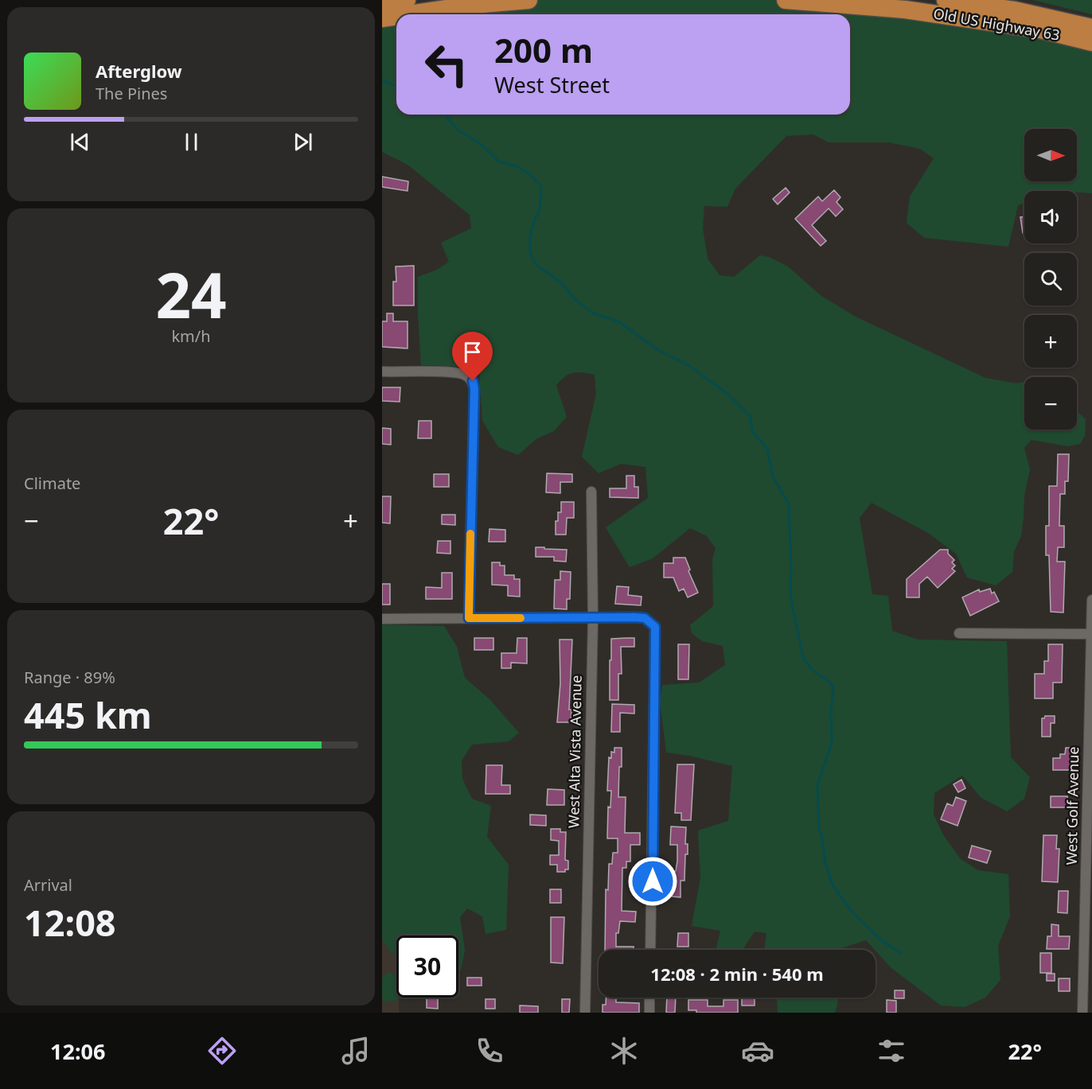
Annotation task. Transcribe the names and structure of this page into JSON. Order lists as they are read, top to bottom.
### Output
{
  "streets": {
    "highway": ["Old US Highway 63"],
    "street": ["West Alta Vista Avenue", "West Golf Avenue"]
  },
  "north": "right",
  "page": {
    "turn": ["200 m", "West Street"],
    "song": ["Afterglow", "The Pines"],
    "map_buttons": ["+", "−"],
    "tile": [
      ["24", "km/h"],
      "Climate",
      ["Range · 89%", "445 km"],
      ["Arrival", "12:08"]
    ],
    "heat": ["−", "22°", "+"],
    "limit": "30",
    "trip": "12:08 · 2 min · 540 m",
    "tabs": ["12:06", "22°"]
  }
}
